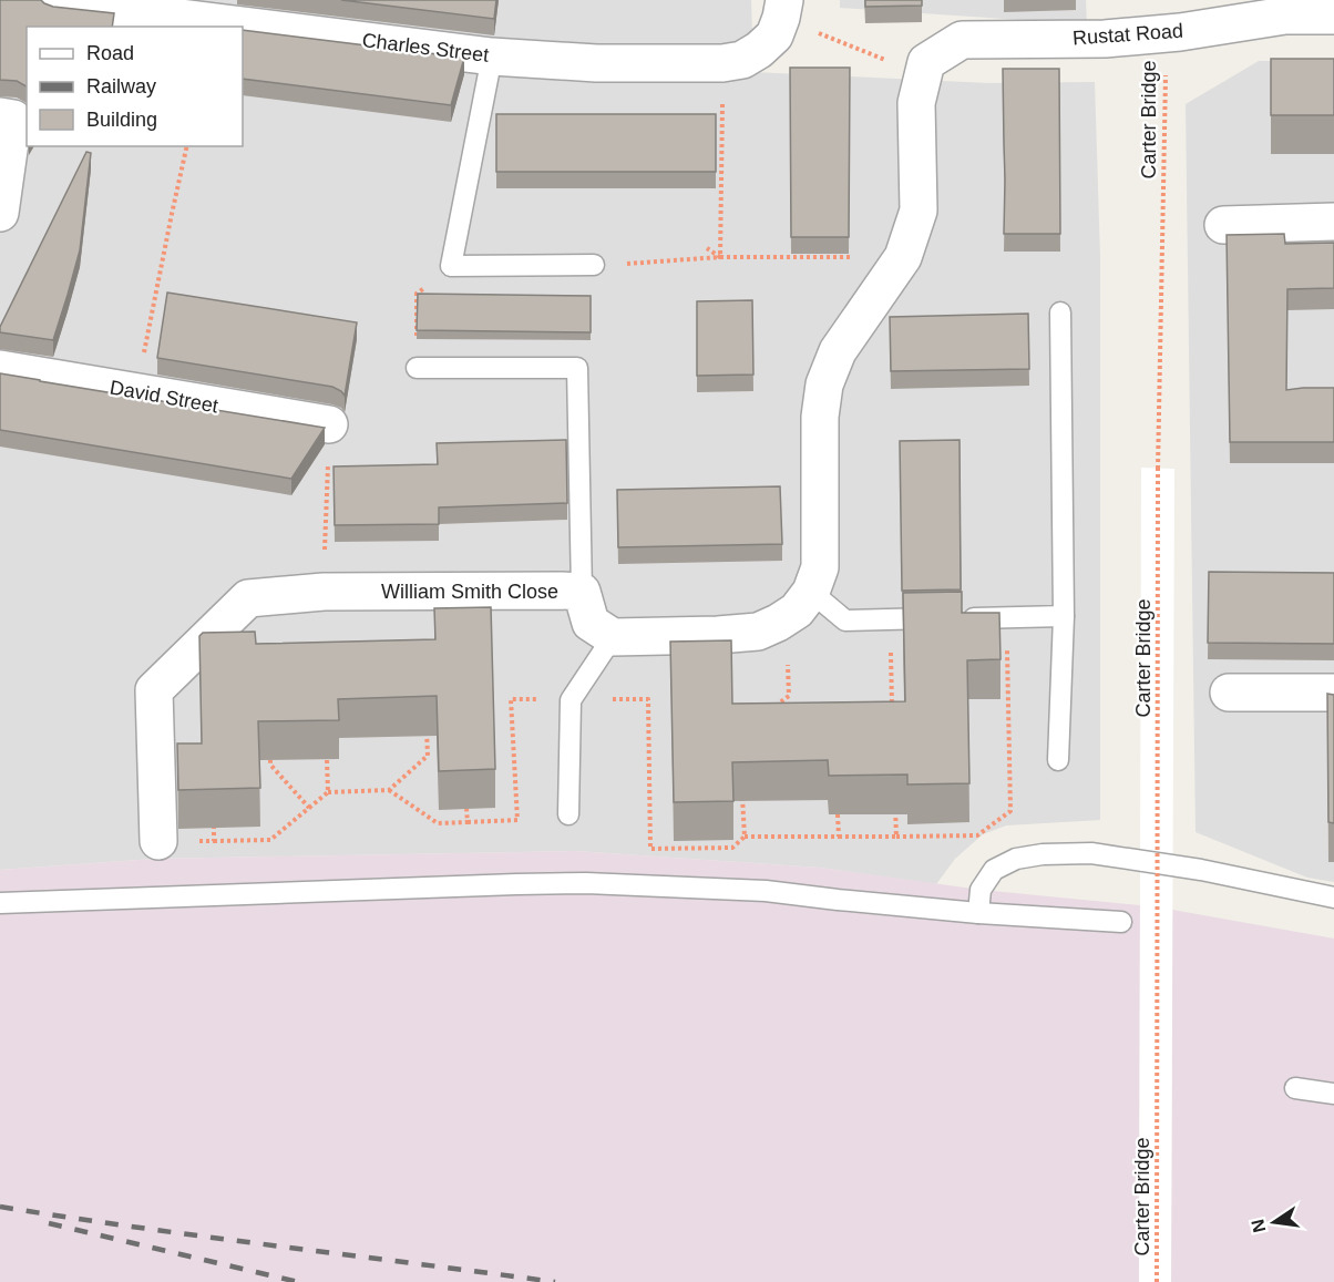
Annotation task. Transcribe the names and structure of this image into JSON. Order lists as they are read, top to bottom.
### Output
{
  "streets": {
    "street": [
      "Rustat Road",
      "Charles Street",
      "David Street",
      "William Smith Close"
    ],
    "path": ["Carter Bridge"]
  },
  "crossings": [
    ["Rustat Road", "Carter Bridge"]
  ],
  "legend": ["Road", "Railway", "Building"],
  "north": "left"
}
